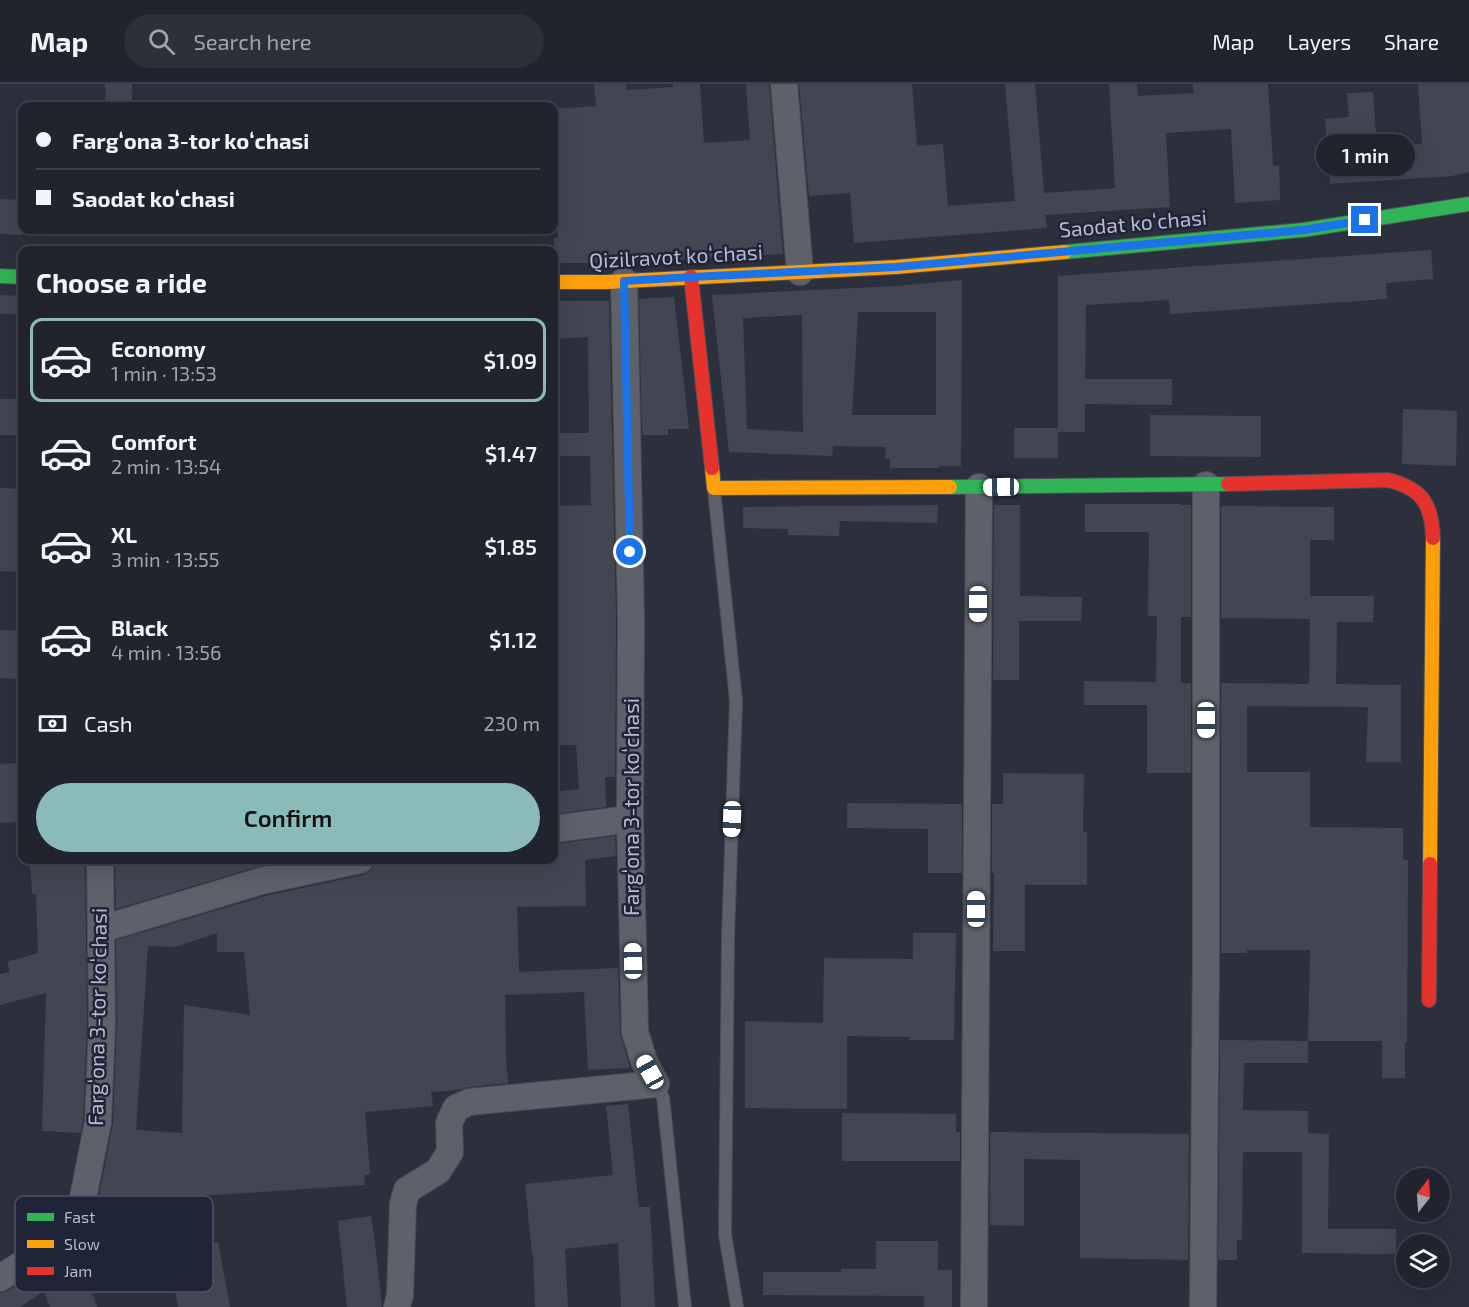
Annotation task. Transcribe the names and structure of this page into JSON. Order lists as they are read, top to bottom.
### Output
{
  "streets": {
    "street": ["Saodat koʻchasi", "Qizilravot koʻchasi", "Fargʻona 3-tor koʻchasi"]
  },
  "crossings": [
    ["Saodat koʻchasi", "Qizilravot koʻchasi"],
    ["Qizilravot koʻchasi", "Fargʻona 3-tor koʻchasi"]
  ],
  "legend": ["Fast", "Slow", "Jam"],
  "north": "top",
  "page": {
    "header": "Map",
    "search": "Search here",
    "nav": ["Map", "Layers", "Share"],
    "banner": ["Fargʻona 3-tor koʻchasi", "Saodat koʻchasi"],
    "bubble": "1 min",
    "heading": "Choose a ride",
    "list": [
      {
        "name": "Economy",
        "note": "1 min · 13:53",
        "value": "$1.09"
      },
      {
        "name": "Comfort",
        "note": "2 min · 13:54",
        "value": "$1.47"
      },
      {
        "name": "XL",
        "note": "3 min · 13:55",
        "value": "$1.85"
      },
      {
        "name": "Black",
        "note": "4 min · 13:56",
        "value": "$1.12"
      }
    ],
    "pay": ["Cash", "230 m"],
    "buttons": "Confirm"
  }
}
